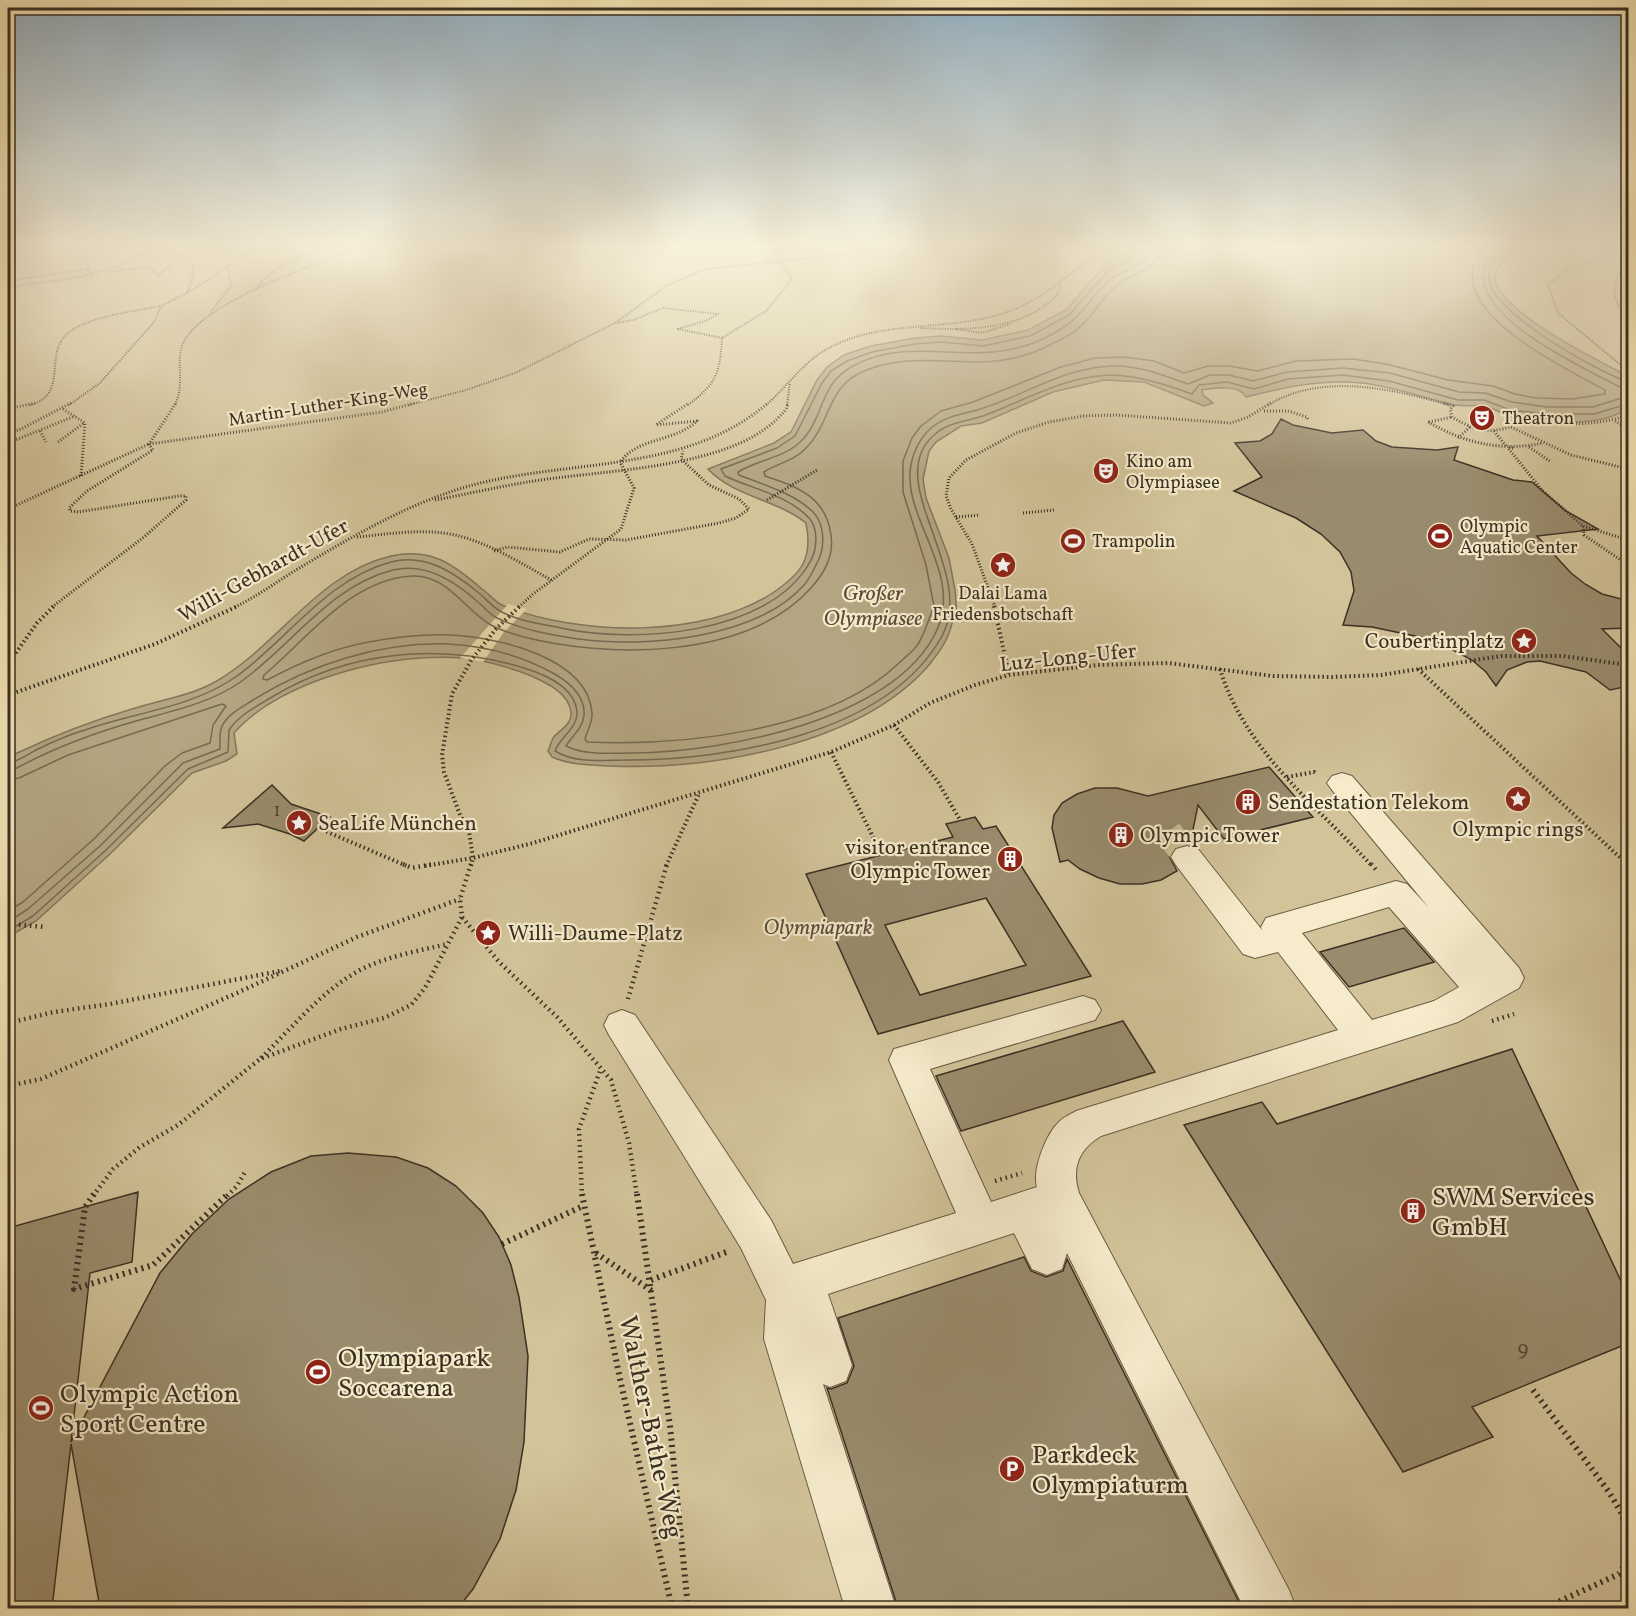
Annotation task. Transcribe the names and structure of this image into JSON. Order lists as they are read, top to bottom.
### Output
{
  "streets": {
    "path": [
      "Martin-Luther-King-Weg",
      "Willi-Gebhardt-Ufer",
      "Luz-Long-Ufer",
      "Walther-Bathe-Weg"
    ]
  },
  "water": ["Großer Olympiasee"],
  "parks": ["Olympiapark"],
  "places": {
    "theatre": ["Theatron", "Kino am Olympiasee"],
    "sports": [
      "Olympic Aquatic Center",
      "Trampolin",
      "Olympiapark Soccarena",
      "Olympic Action Sport Centre"
    ],
    "place": [
      "Dalai Lama Friedensbotschaft",
      "Coubertinplatz",
      "Olympic rings",
      "SeaLife München",
      "Willi-Daume-Platz"
    ],
    "building": [
      "Sendestation Telekom",
      "Olympic Tower",
      "visitor entrance Olympic Tower",
      "SWM Services GmbH"
    ],
    "parking": ["Parkdeck Olympiaturm"]
  },
  "house_numbers": ["1", "9"]
}
